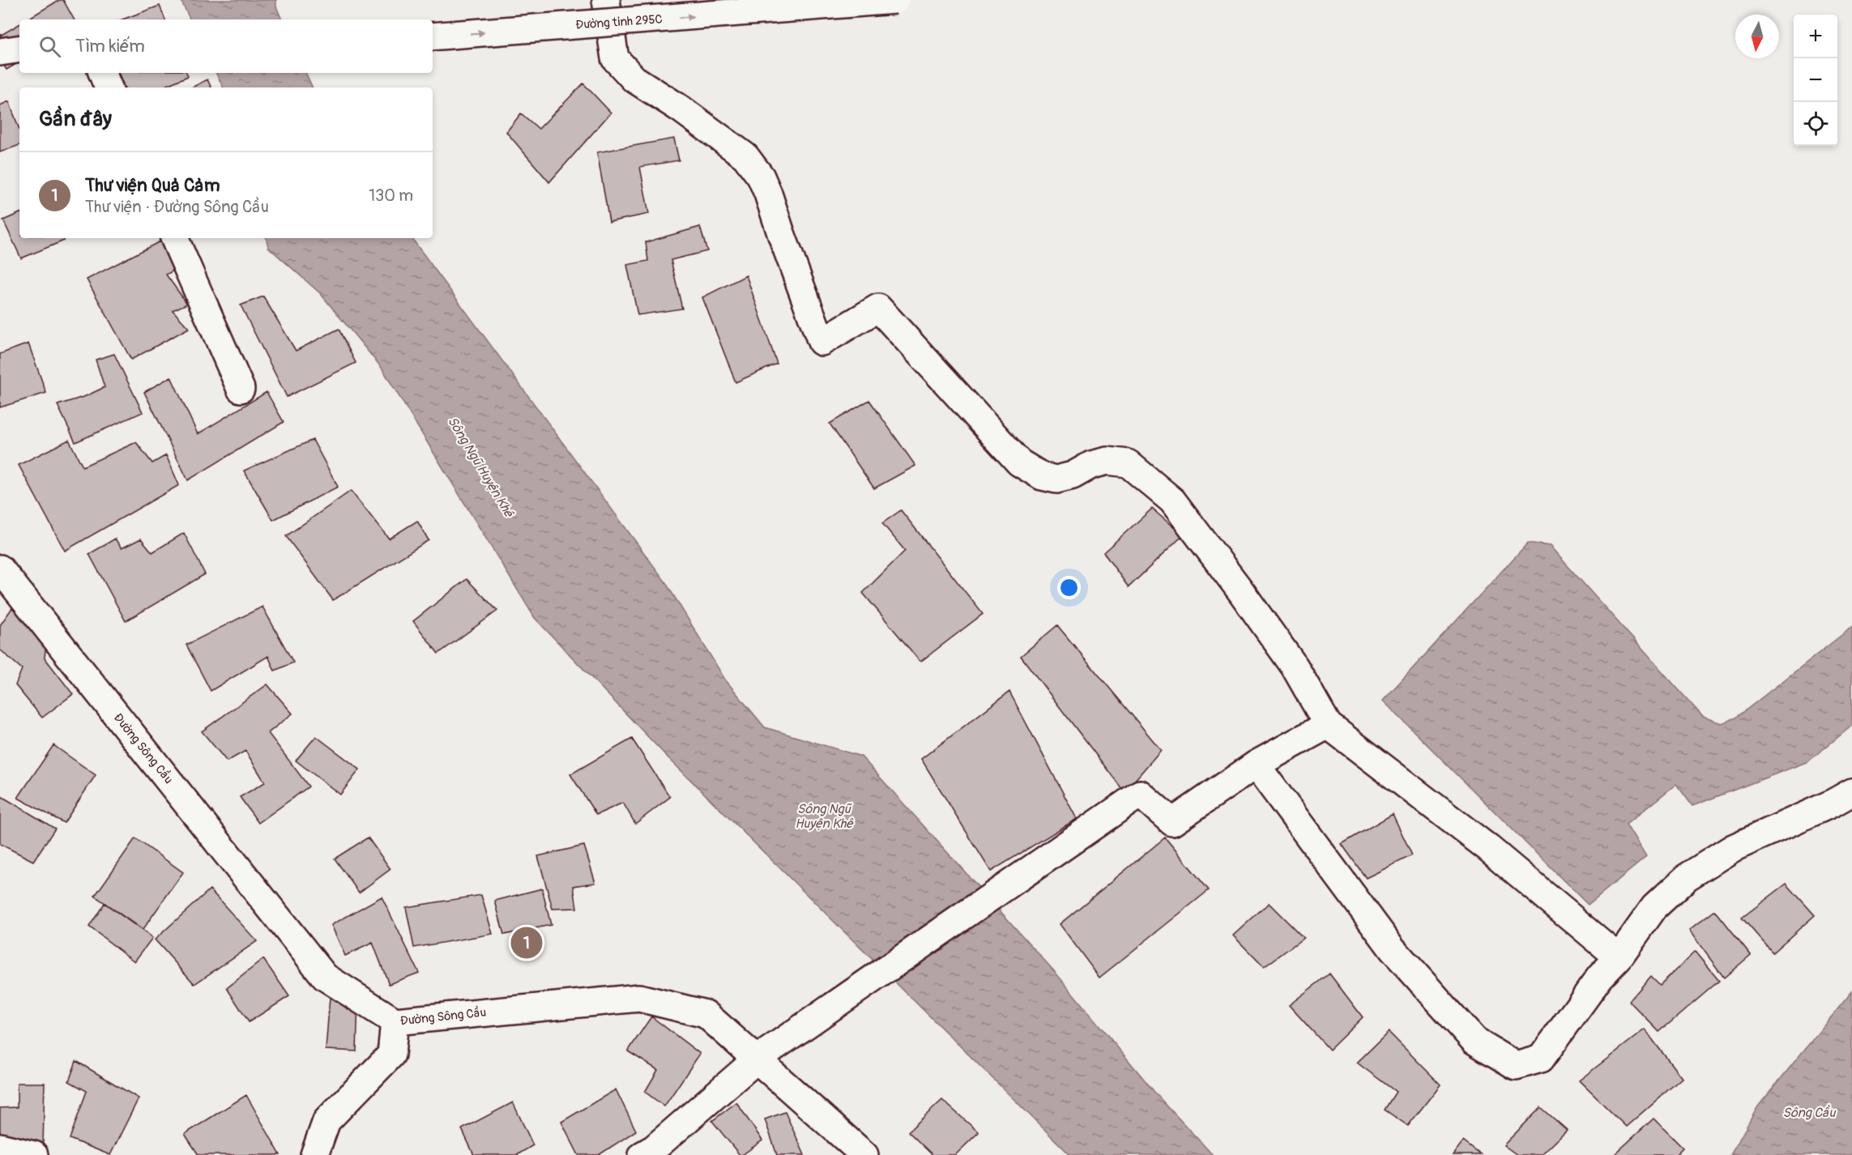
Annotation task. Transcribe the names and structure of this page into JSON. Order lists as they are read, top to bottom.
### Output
{
  "streets": {
    "street": ["Đường tỉnh 295C", "Đường Sông Cầu"]
  },
  "one_way": ["Đường tỉnh 295C"],
  "water": ["Sông Ngũ Huyện Khê", "Sông Cầu"],
  "north": "bottom",
  "page": {
    "map_buttons": ["+", "−"],
    "search": "Tìm kiếm",
    "heading": "Gần đây",
    "list": [
      {
        "mark": "1",
        "name": "Thư viện Quả Cảm",
        "note": "Thư viện · Đường Sông Cầu",
        "value": "130 m"
      }
    ],
    "pins": "1"
  }
}
